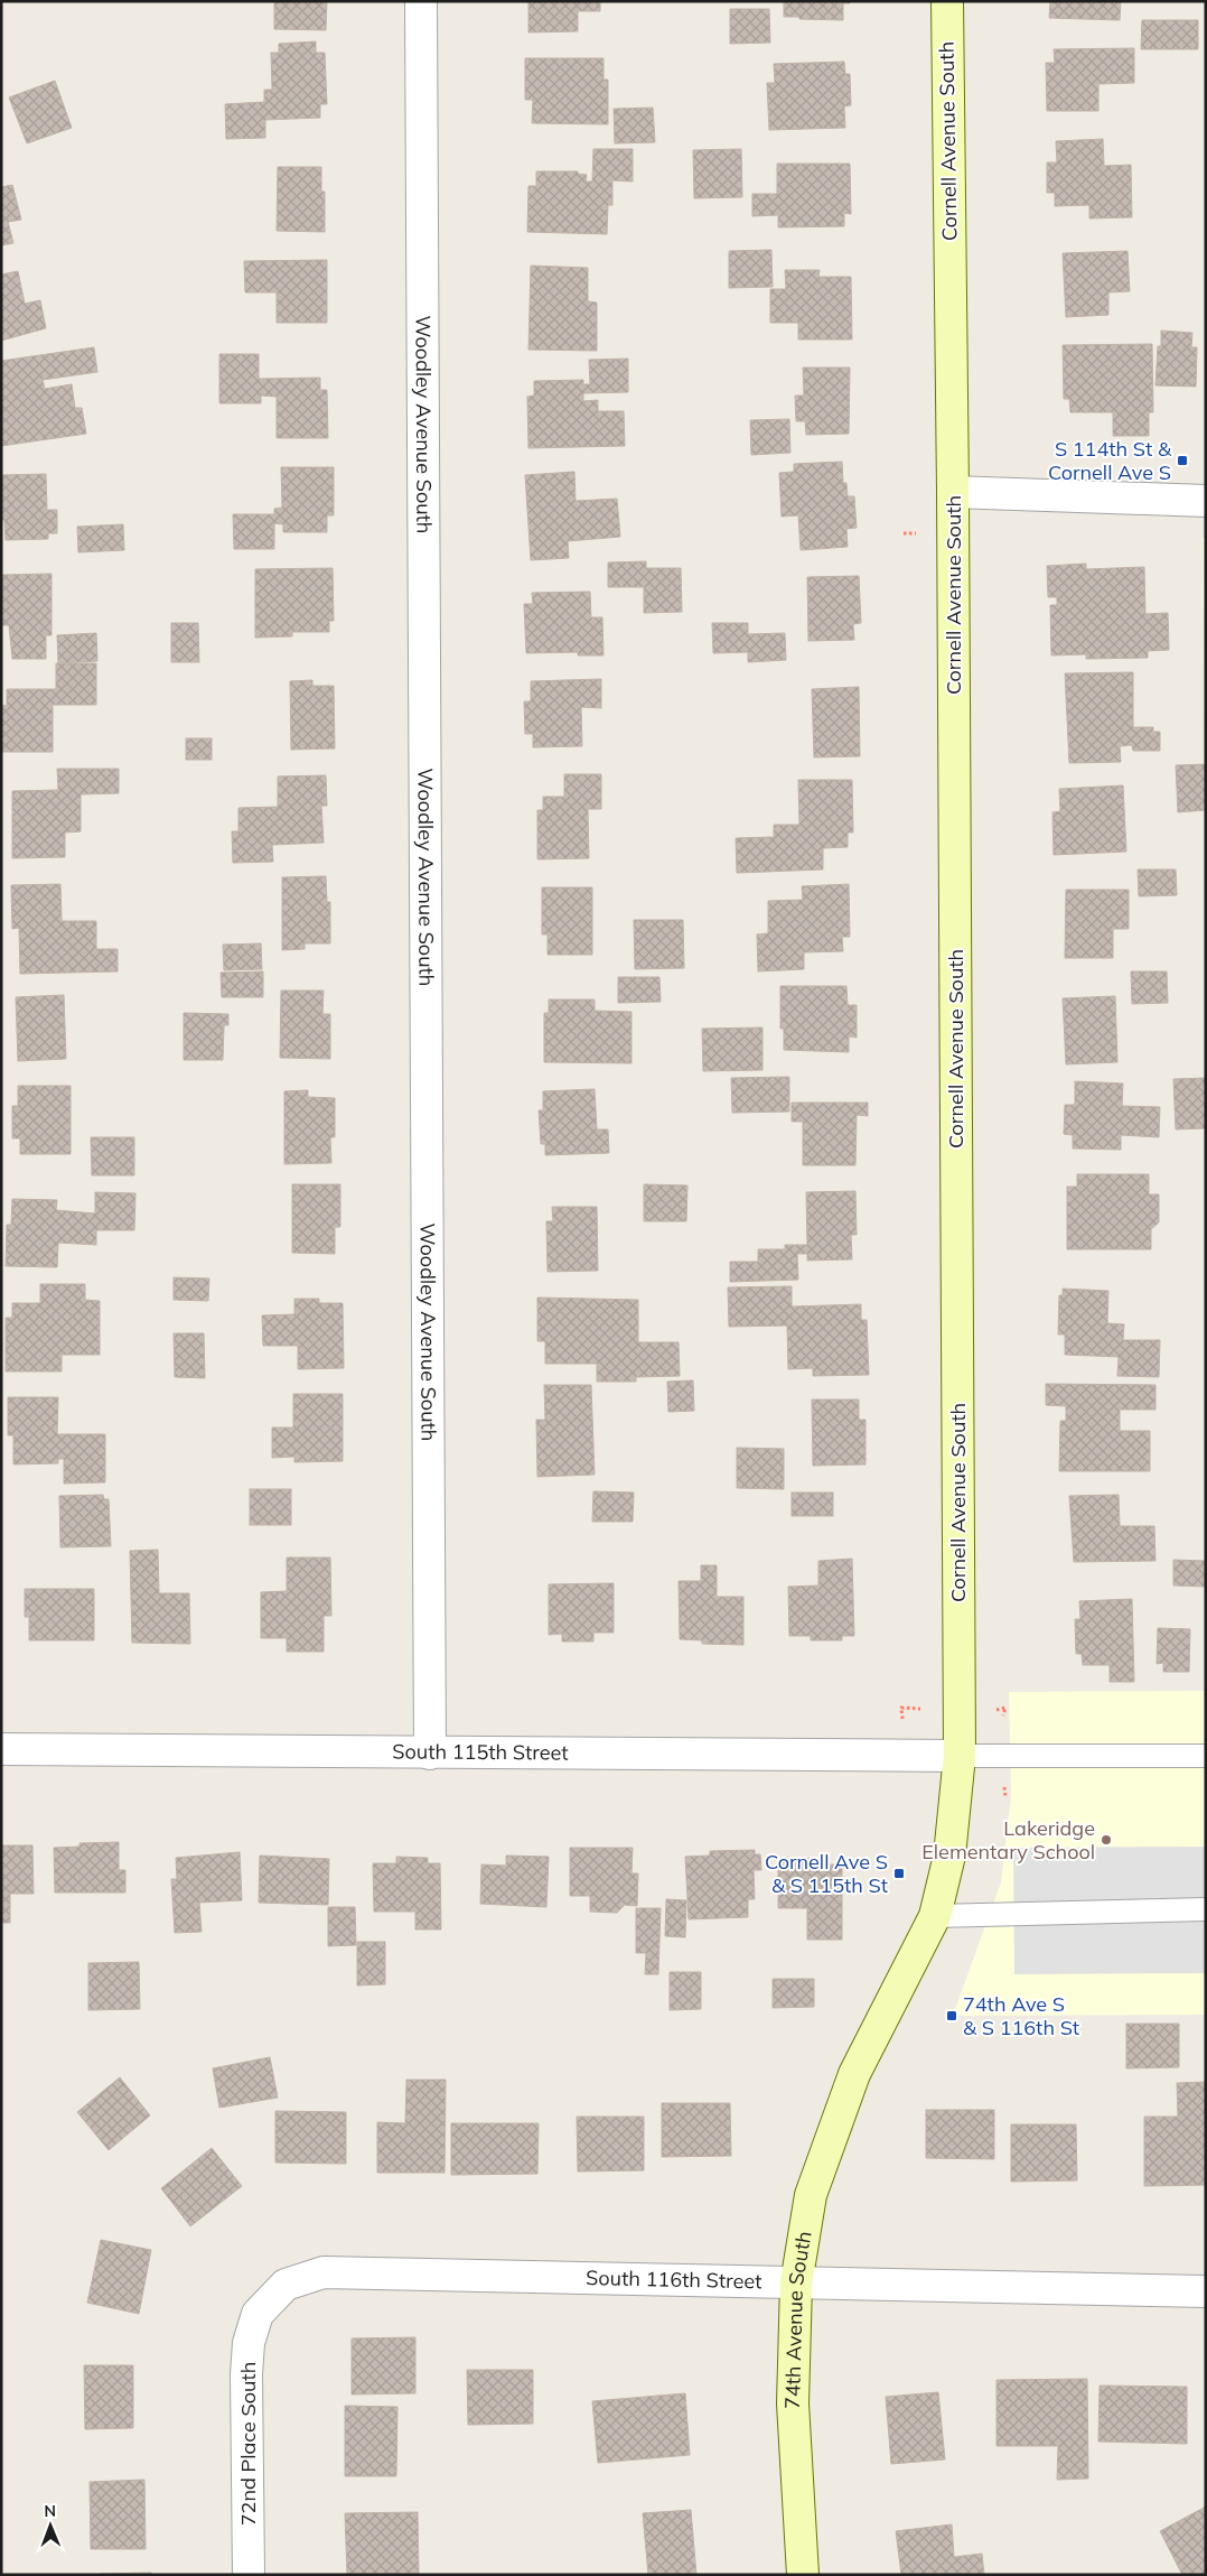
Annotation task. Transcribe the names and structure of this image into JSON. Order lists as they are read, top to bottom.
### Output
{
  "streets": {
    "street": [
      "Cornell Avenue South",
      "Woodley Avenue South",
      "South 115th Street",
      "South 116th Street",
      "74th Avenue South",
      "72nd Place South"
    ]
  },
  "crossings": [
    ["Cornell Avenue South", "South 115th Street"],
    ["Cornell Avenue South", "74th Avenue South"],
    ["Woodley Avenue South", "South 115th Street"],
    ["South 116th Street", "74th Avenue South"],
    ["South 116th Street", "72nd Place South"]
  ],
  "places": {
    "transit": ["S 114th St & Cornell Ave S", "Cornell Ave S & S 115th St", "74th Ave S & S 116th St"],
    "other": ["Lakeridge Elementary School"]
  },
  "north": "top"
}
